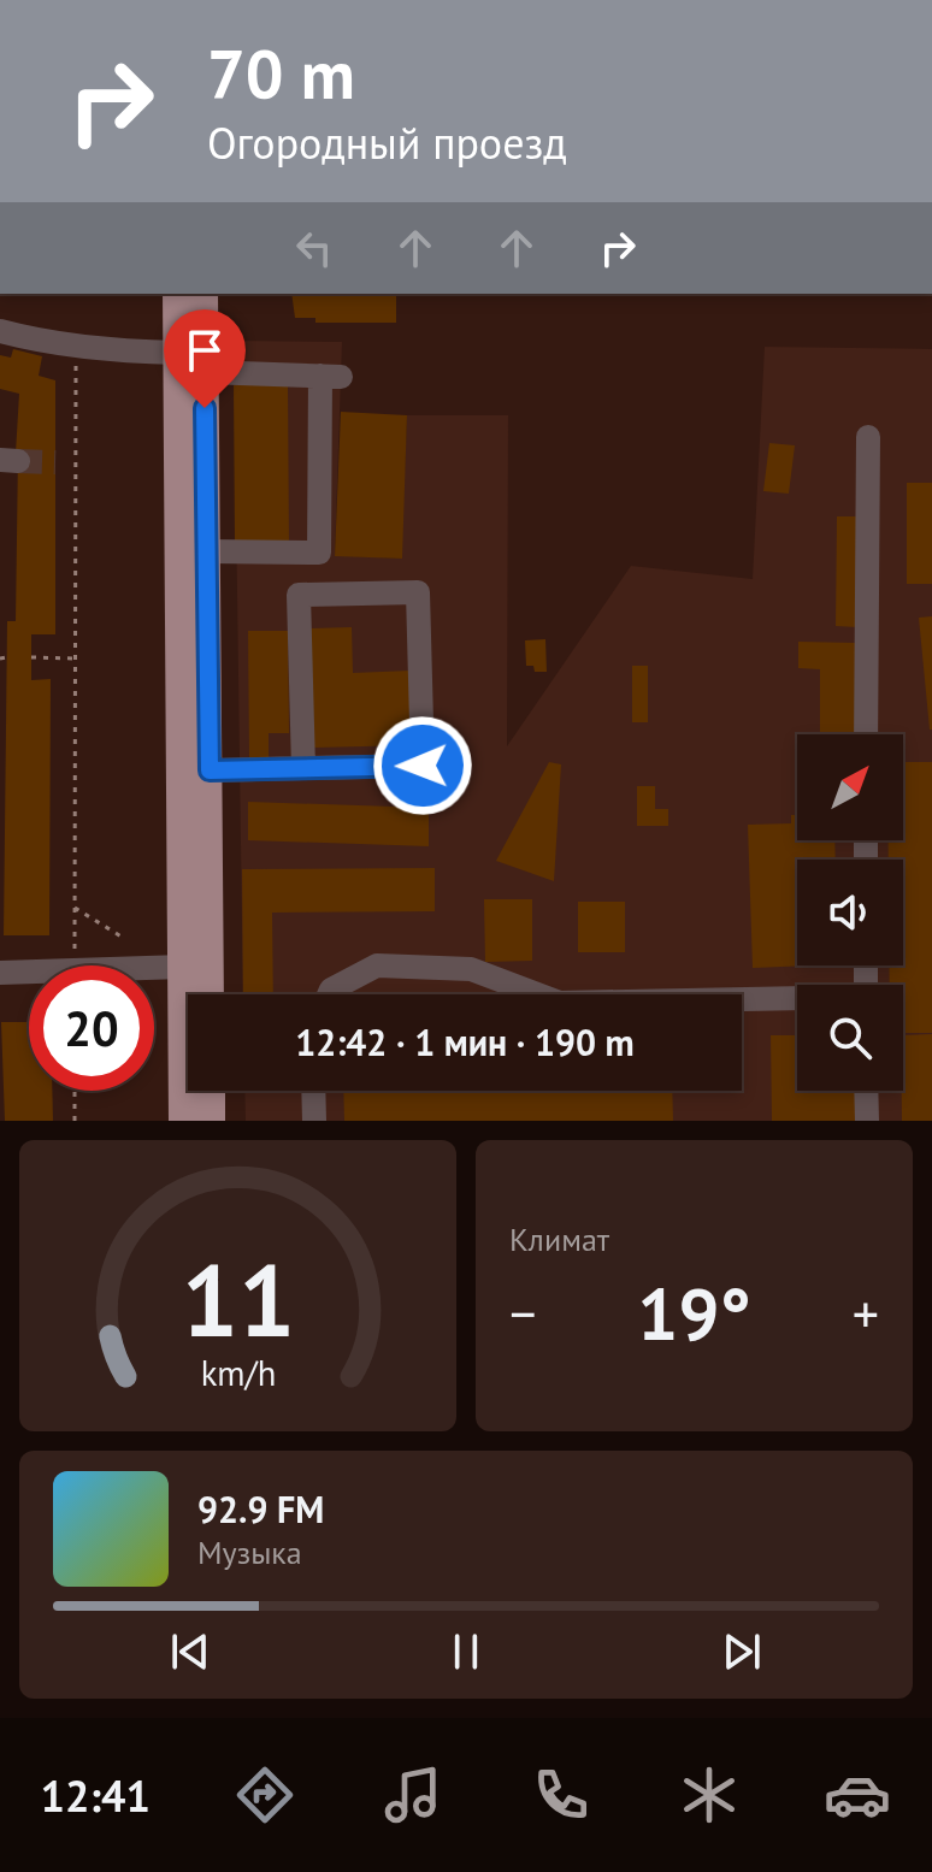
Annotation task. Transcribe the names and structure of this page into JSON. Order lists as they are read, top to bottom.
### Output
{
  "north": "top right",
  "page": {
    "turn": ["70 m", "Огородный проезд"],
    "limit": "20",
    "trip": "12:42 · 1 мин · 190 m",
    "tile": "Климат",
    "heat": ["−", "19°", "+"],
    "song": ["92.9 FM", "Музыка"],
    "tabs": "12:41",
    "gauge": ["11", "km/h"]
  }
}
